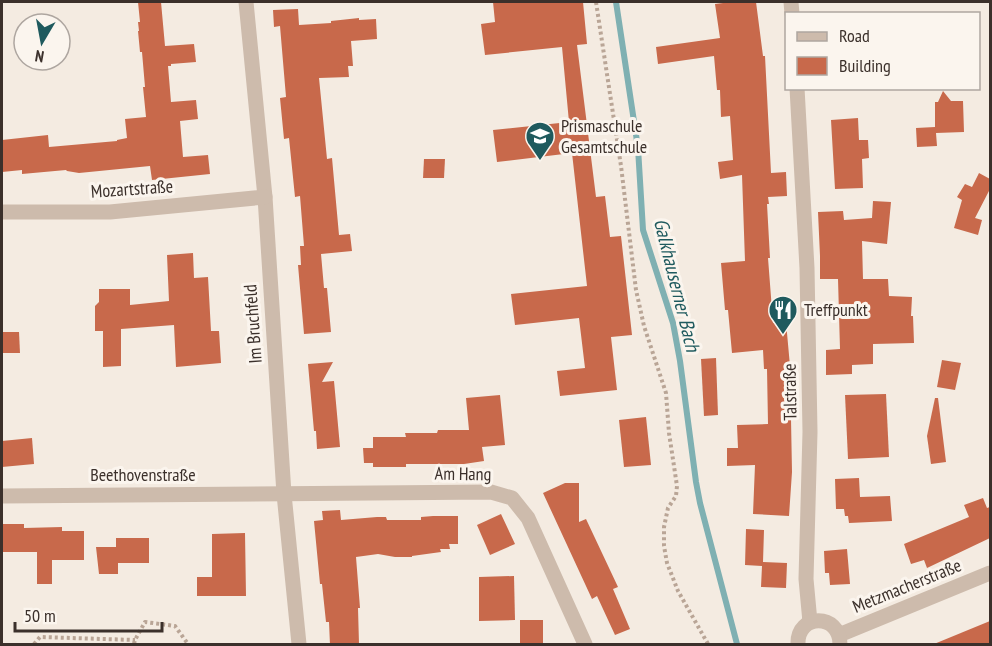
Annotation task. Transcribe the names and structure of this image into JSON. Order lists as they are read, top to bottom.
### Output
{
  "streets": {
    "street": [
      "Mozartstraße",
      "Im Bruchfeld",
      "Talstraße",
      "Am Hang",
      "Beethovenstraße",
      "Metzmacherstraße"
    ]
  },
  "crossings": [
    ["Mozartstraße", "Im Bruchfeld"],
    ["Im Bruchfeld", "Am Hang"],
    ["Im Bruchfeld", "Beethovenstraße"],
    ["Am Hang", "Beethovenstraße"]
  ],
  "water": ["Galkhauserner Bach"],
  "places": {
    "school or university": ["Prismaschule Gesamtschule"],
    "restaurant": ["Treffpunkt"]
  },
  "legend": ["Road", "Building"],
  "scale_bar": "50 m",
  "north": "bottom"
}
